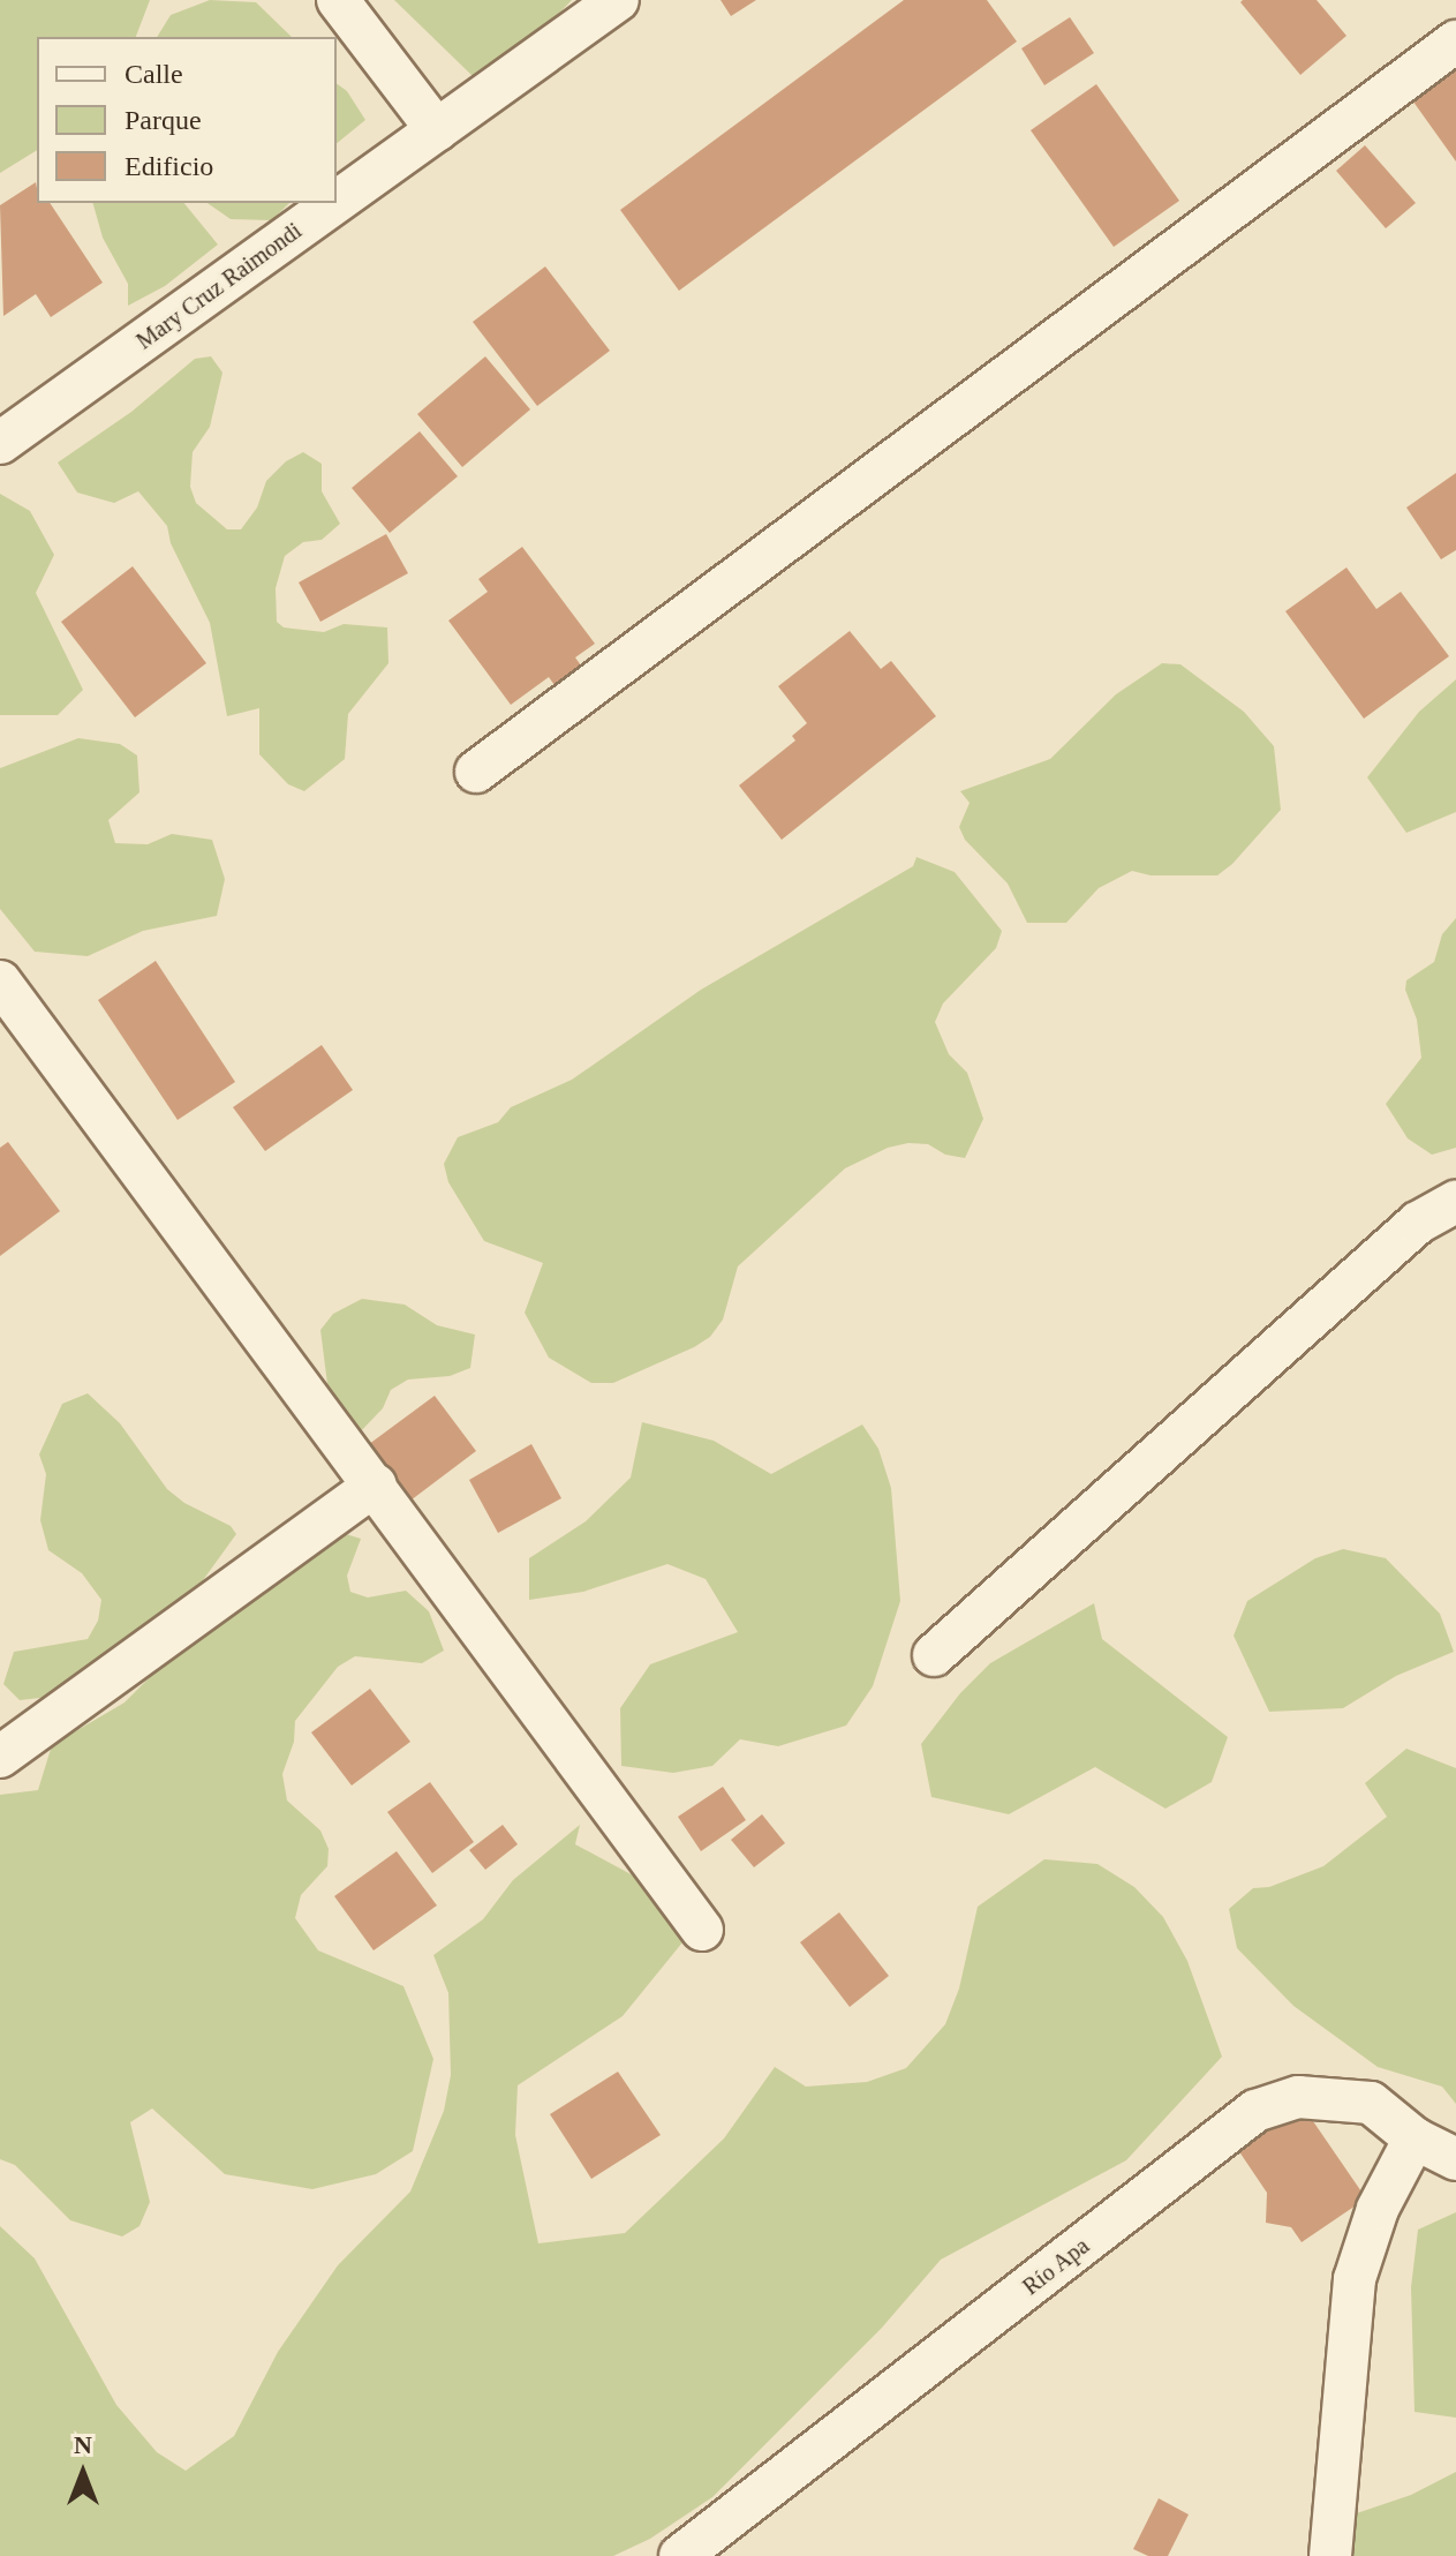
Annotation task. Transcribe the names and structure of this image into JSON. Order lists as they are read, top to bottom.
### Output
{
  "streets": {
    "street": ["Mary Cruz Raimondi", "Río Apa"]
  },
  "legend": ["Calle", "Parque", "Edificio"],
  "north": "top"
}
